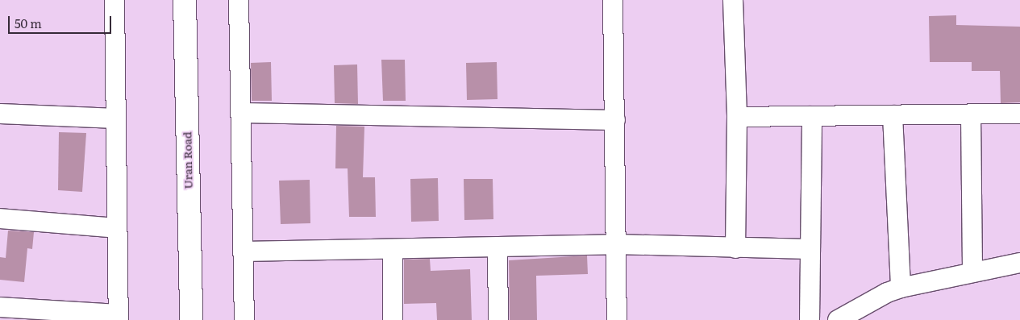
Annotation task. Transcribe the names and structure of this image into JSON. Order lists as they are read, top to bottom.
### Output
{
  "streets": {
    "main road": ["Uran Road"]
  },
  "scale_bar": "50 m"
}
